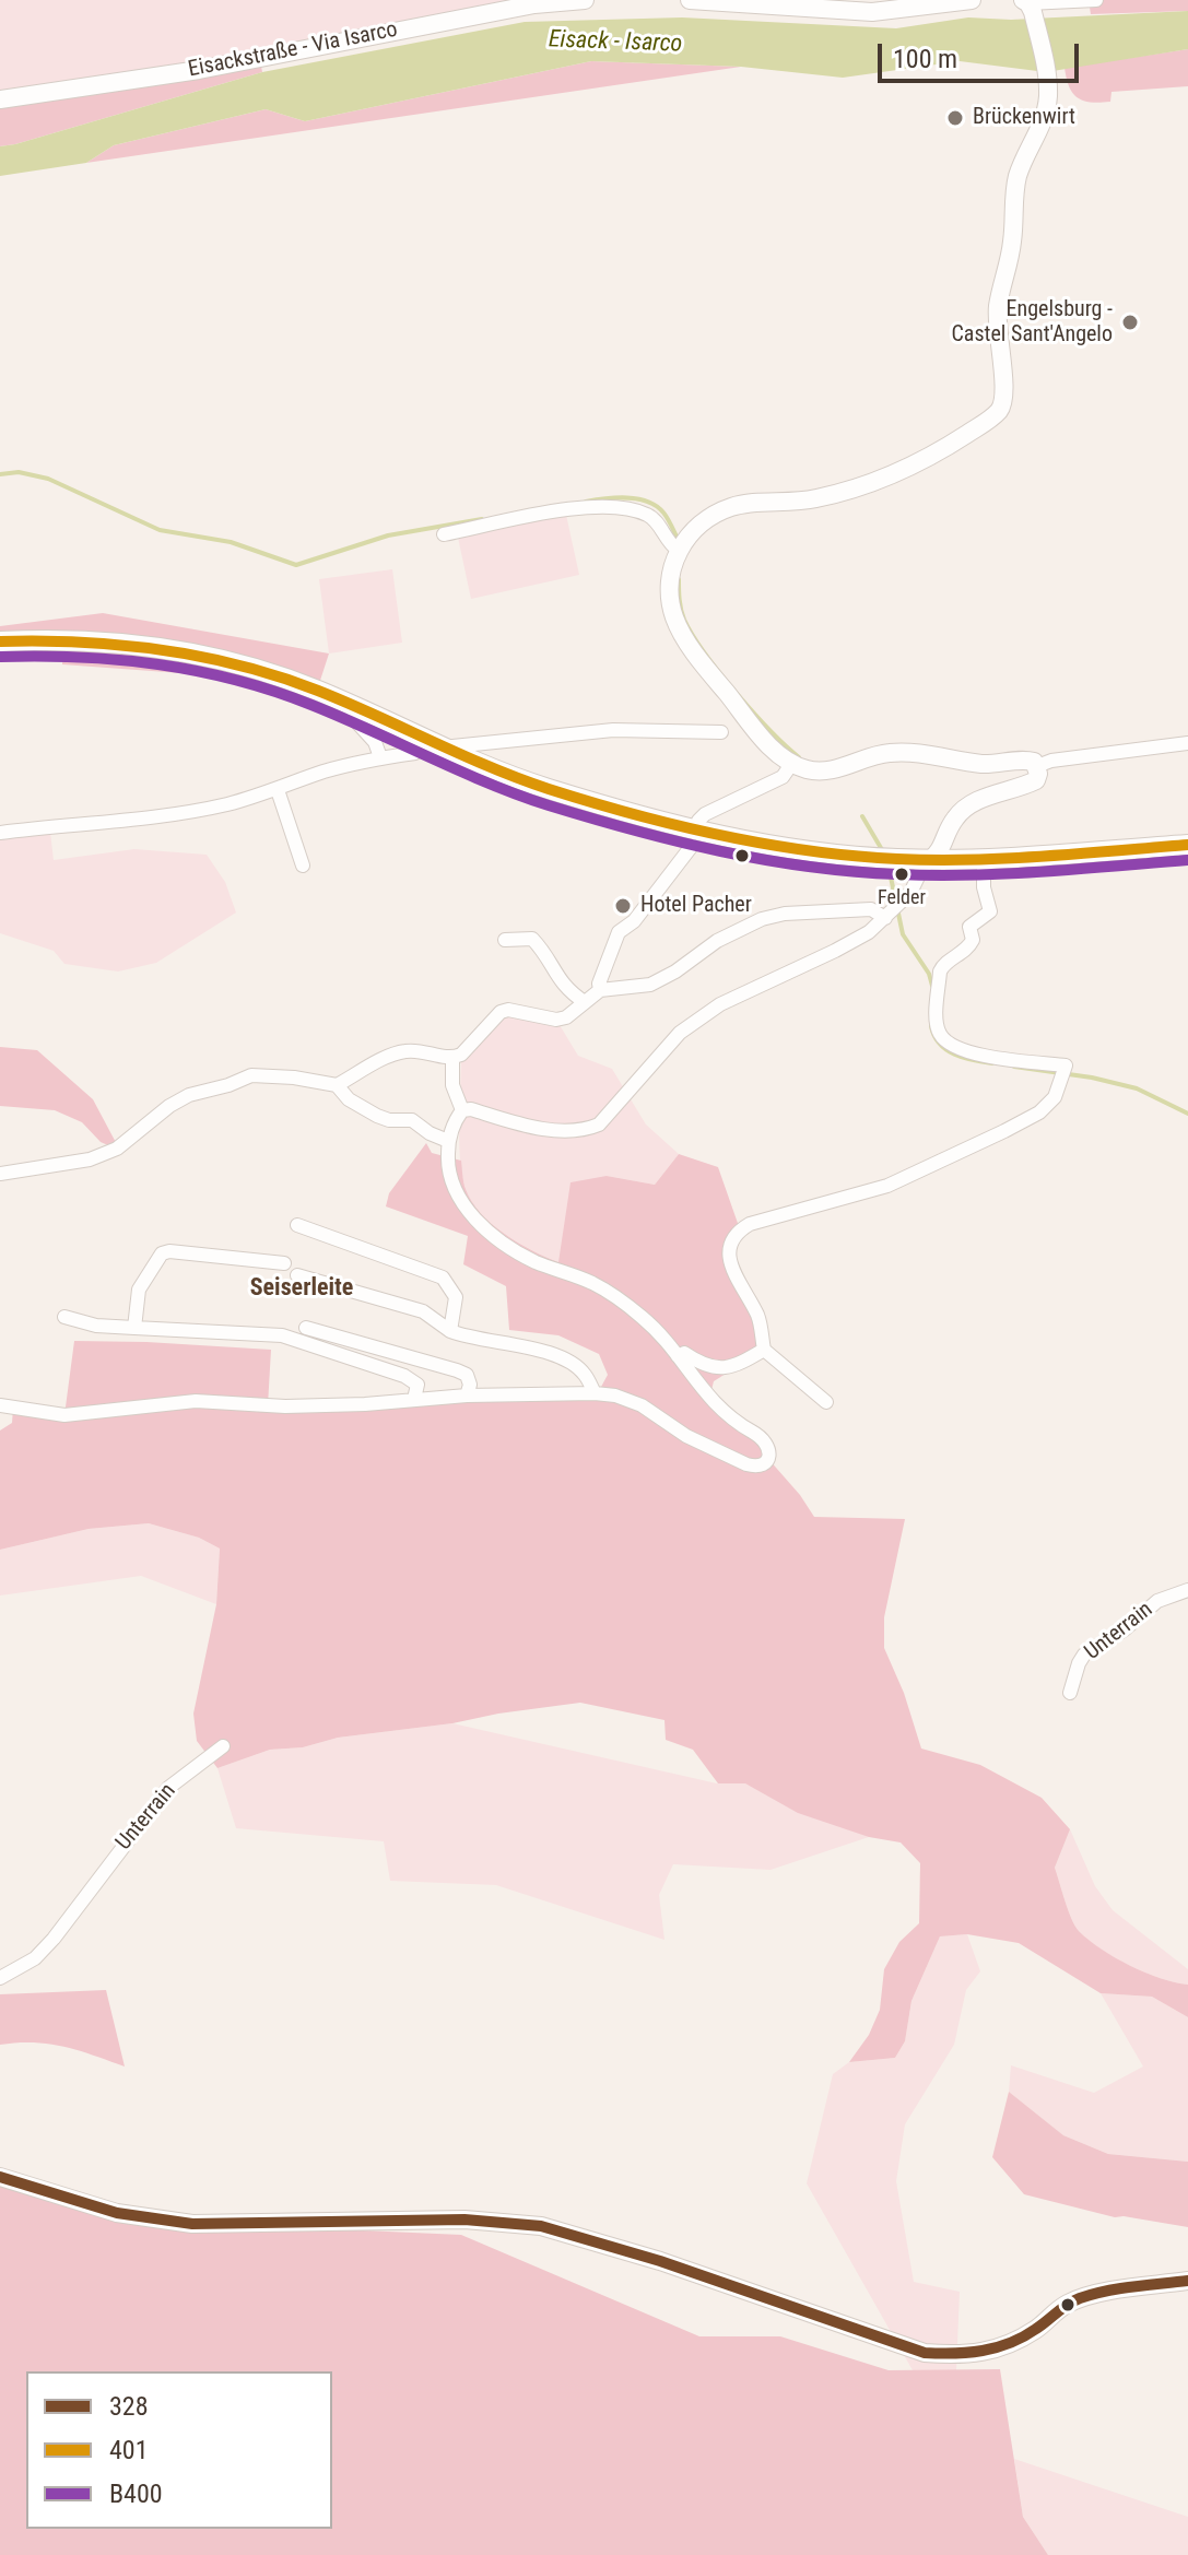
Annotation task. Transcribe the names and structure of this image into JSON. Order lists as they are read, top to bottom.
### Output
{
  "streets": {
    "street": ["Eisackstraße - Via Isarco", "Unterrain"]
  },
  "districts": ["Seiserleite"],
  "water": ["Eisack - Isarco"],
  "places": [
    "Brückenwirt",
    "Engelsburg - Castel Sant'Angelo",
    "Felder",
    "Hotel Pacher"
  ],
  "lines": ["transit line 401", "transit line B400", "transit line 328"],
  "legend": ["328", "401", "B400"],
  "scale_bar": "100 m"
}
